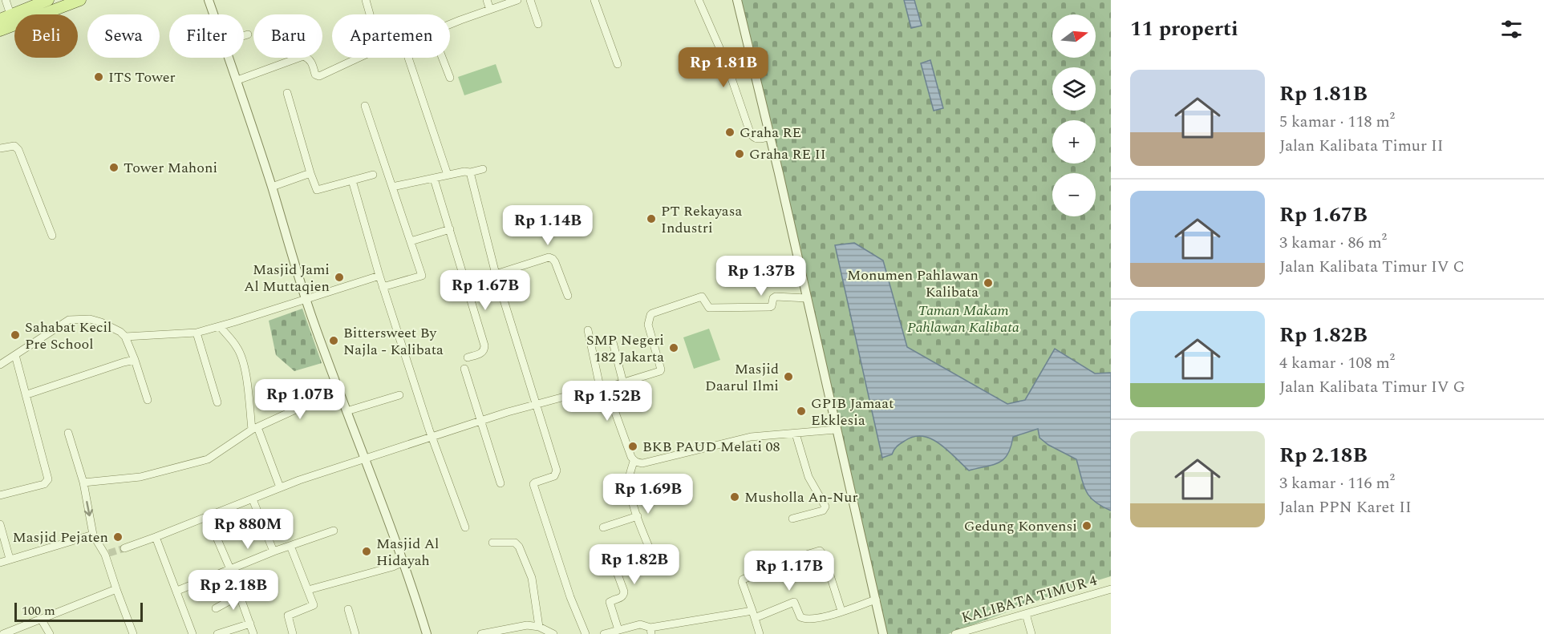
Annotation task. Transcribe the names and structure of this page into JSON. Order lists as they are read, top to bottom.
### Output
{
  "streets": {
    "street": ["KALIBATA TIMUR 4"]
  },
  "parks": ["Taman Makam Pahlawan Kalibata"],
  "places": [
    "ITS Tower",
    "Graha RE",
    "Graha RE II",
    "Tower Mahoni",
    "PT Rekayasa Industri",
    "Masjid Jami Al Muttaqien",
    "Monumen Pahlawan Kalibata",
    "Sahabat Kecil Pre School",
    "Bittersweet By Najla - Kalibata",
    "SMP Negeri 182 Jakarta",
    "Masjid Daarul Ilmi",
    "GPIB Jamaat Ekklesia",
    "BKB PAUD Melati 08",
    "Musholla An-Nur",
    "Gedung Konvensi",
    "Masjid Pejaten",
    "Masjid Al Hidayah"
  ],
  "scale_bar": "100 m",
  "north": "right",
  "page": {
    "heading": "11 properti",
    "map_buttons": ["+", "−"],
    "chip": [
      "Beli",
      "Sewa",
      "Filter",
      "Baru",
      "Apartemen"
    ],
    "price": [
      "Rp 1.81B",
      "Rp 1.14B",
      "Rp 1.37B",
      "Rp 1.67B",
      "Rp 1.07B",
      "Rp 1.52B",
      "Rp 1.69B",
      "Rp 880M",
      "Rp 1.82B",
      "Rp 1.17B",
      "Rp 2.18B"
    ],
    "list": [
      {
        "name": "Rp 1.81B",
        "note": "5 kamar · 118 m² · Jalan Kalibata Timur II"
      },
      {
        "name": "Rp 1.67B",
        "note": "3 kamar · 86 m² · Jalan Kalibata Timur IV C"
      },
      {
        "name": "Rp 1.82B",
        "note": "4 kamar · 108 m² · Jalan Kalibata Timur IV G"
      },
      {
        "name": "Rp 2.18B",
        "note": "3 kamar · 116 m² · Jalan PPN Karet II"
      }
    ],
    "scale": "100 m"
  }
}
